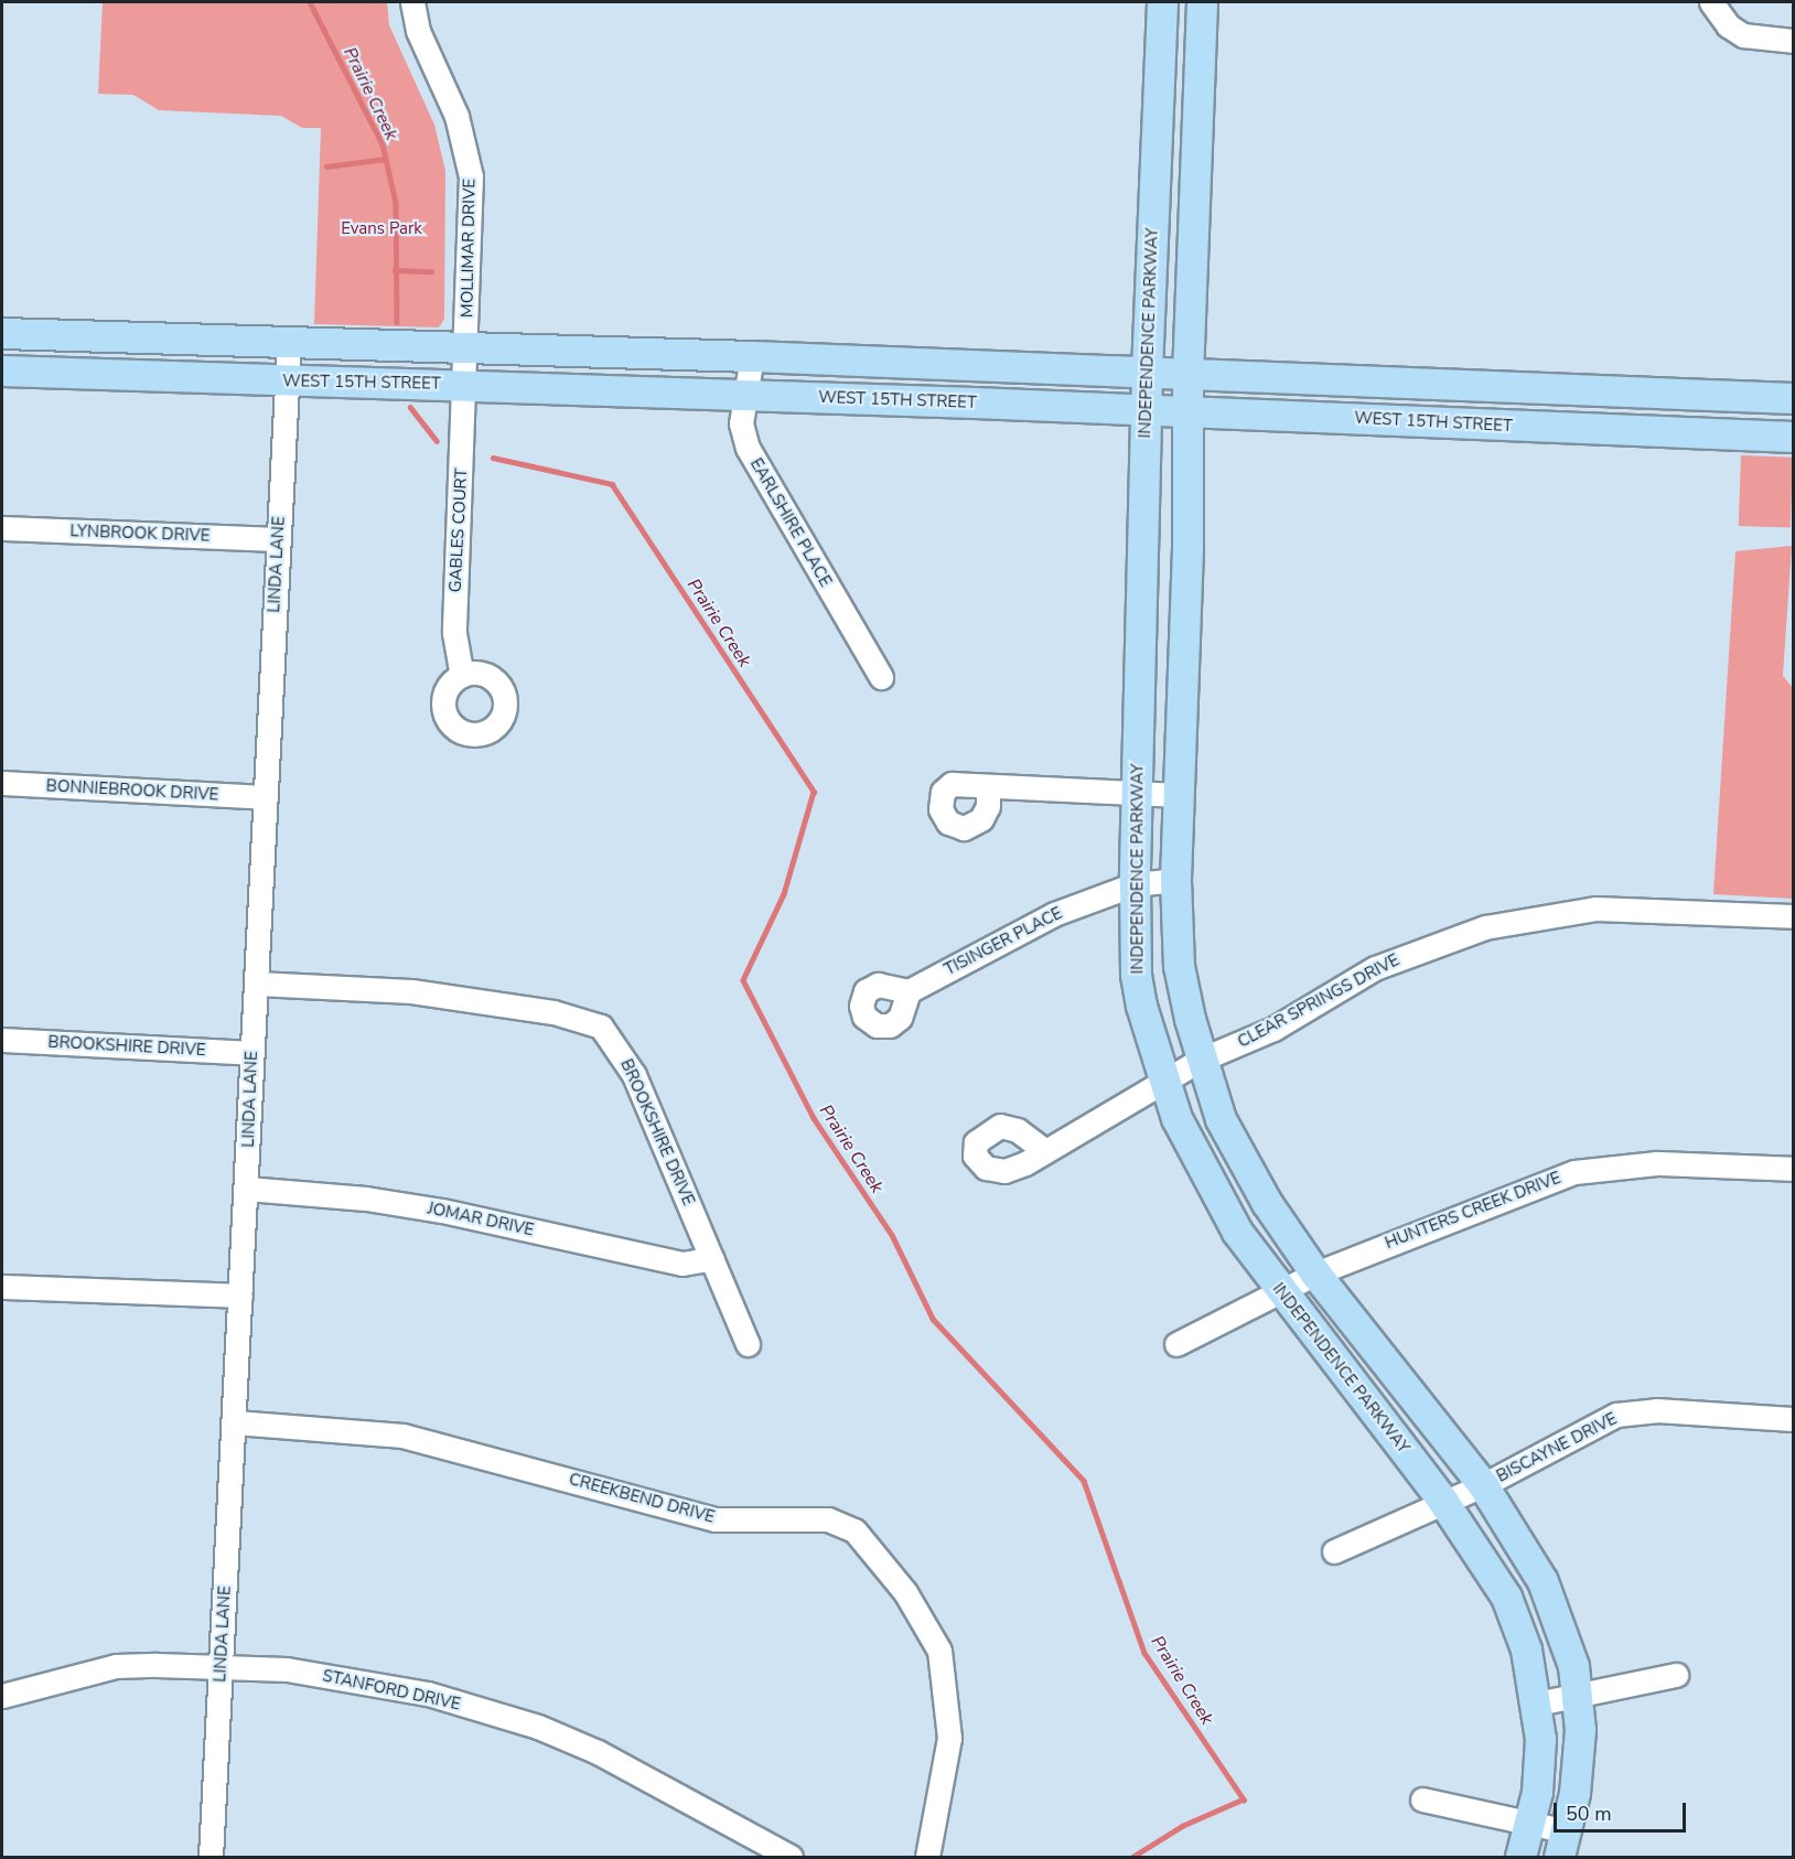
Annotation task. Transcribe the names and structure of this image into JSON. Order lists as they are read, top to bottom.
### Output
{
  "streets": {
    "main road": ["INDEPENDENCE PARKWAY", "WEST 15TH STREET"],
    "street": [
      "MOLLIMAR DRIVE",
      "EARLSHIRE PLACE",
      "GABLES COURT",
      "LYNBROOK DRIVE",
      "LINDA LANE",
      "BONNIEBROOK DRIVE",
      "TISINGER PLACE",
      "CLEAR SPRINGS DRIVE",
      "BROOKSHIRE DRIVE",
      "HUNTERS CREEK DRIVE",
      "JOMAR DRIVE",
      "BISCAYNE DRIVE",
      "CREEKBEND DRIVE",
      "STANFORD DRIVE"
    ]
  },
  "crossings": [
    ["MOLLIMAR DRIVE", "WEST 15TH STREET"],
    ["MOLLIMAR DRIVE", "GABLES COURT"],
    ["INDEPENDENCE PARKWAY", "WEST 15TH STREET"],
    ["INDEPENDENCE PARKWAY", "TISINGER PLACE"],
    ["INDEPENDENCE PARKWAY", "CLEAR SPRINGS DRIVE"],
    ["INDEPENDENCE PARKWAY", "HUNTERS CREEK DRIVE"],
    ["INDEPENDENCE PARKWAY", "BISCAYNE DRIVE"],
    ["WEST 15TH STREET", "EARLSHIRE PLACE"],
    ["WEST 15TH STREET", "GABLES COURT"],
    ["WEST 15TH STREET", "LINDA LANE"],
    ["LYNBROOK DRIVE", "LINDA LANE"],
    ["LINDA LANE", "BONNIEBROOK DRIVE"],
    ["LINDA LANE", "BROOKSHIRE DRIVE"],
    ["LINDA LANE", "JOMAR DRIVE"],
    ["LINDA LANE", "CREEKBEND DRIVE"],
    ["LINDA LANE", "STANFORD DRIVE"],
    ["BROOKSHIRE DRIVE", "JOMAR DRIVE"]
  ],
  "water": ["Prairie Creek"],
  "parks": ["Evans Park"],
  "scale_bar": "50 m"
}
